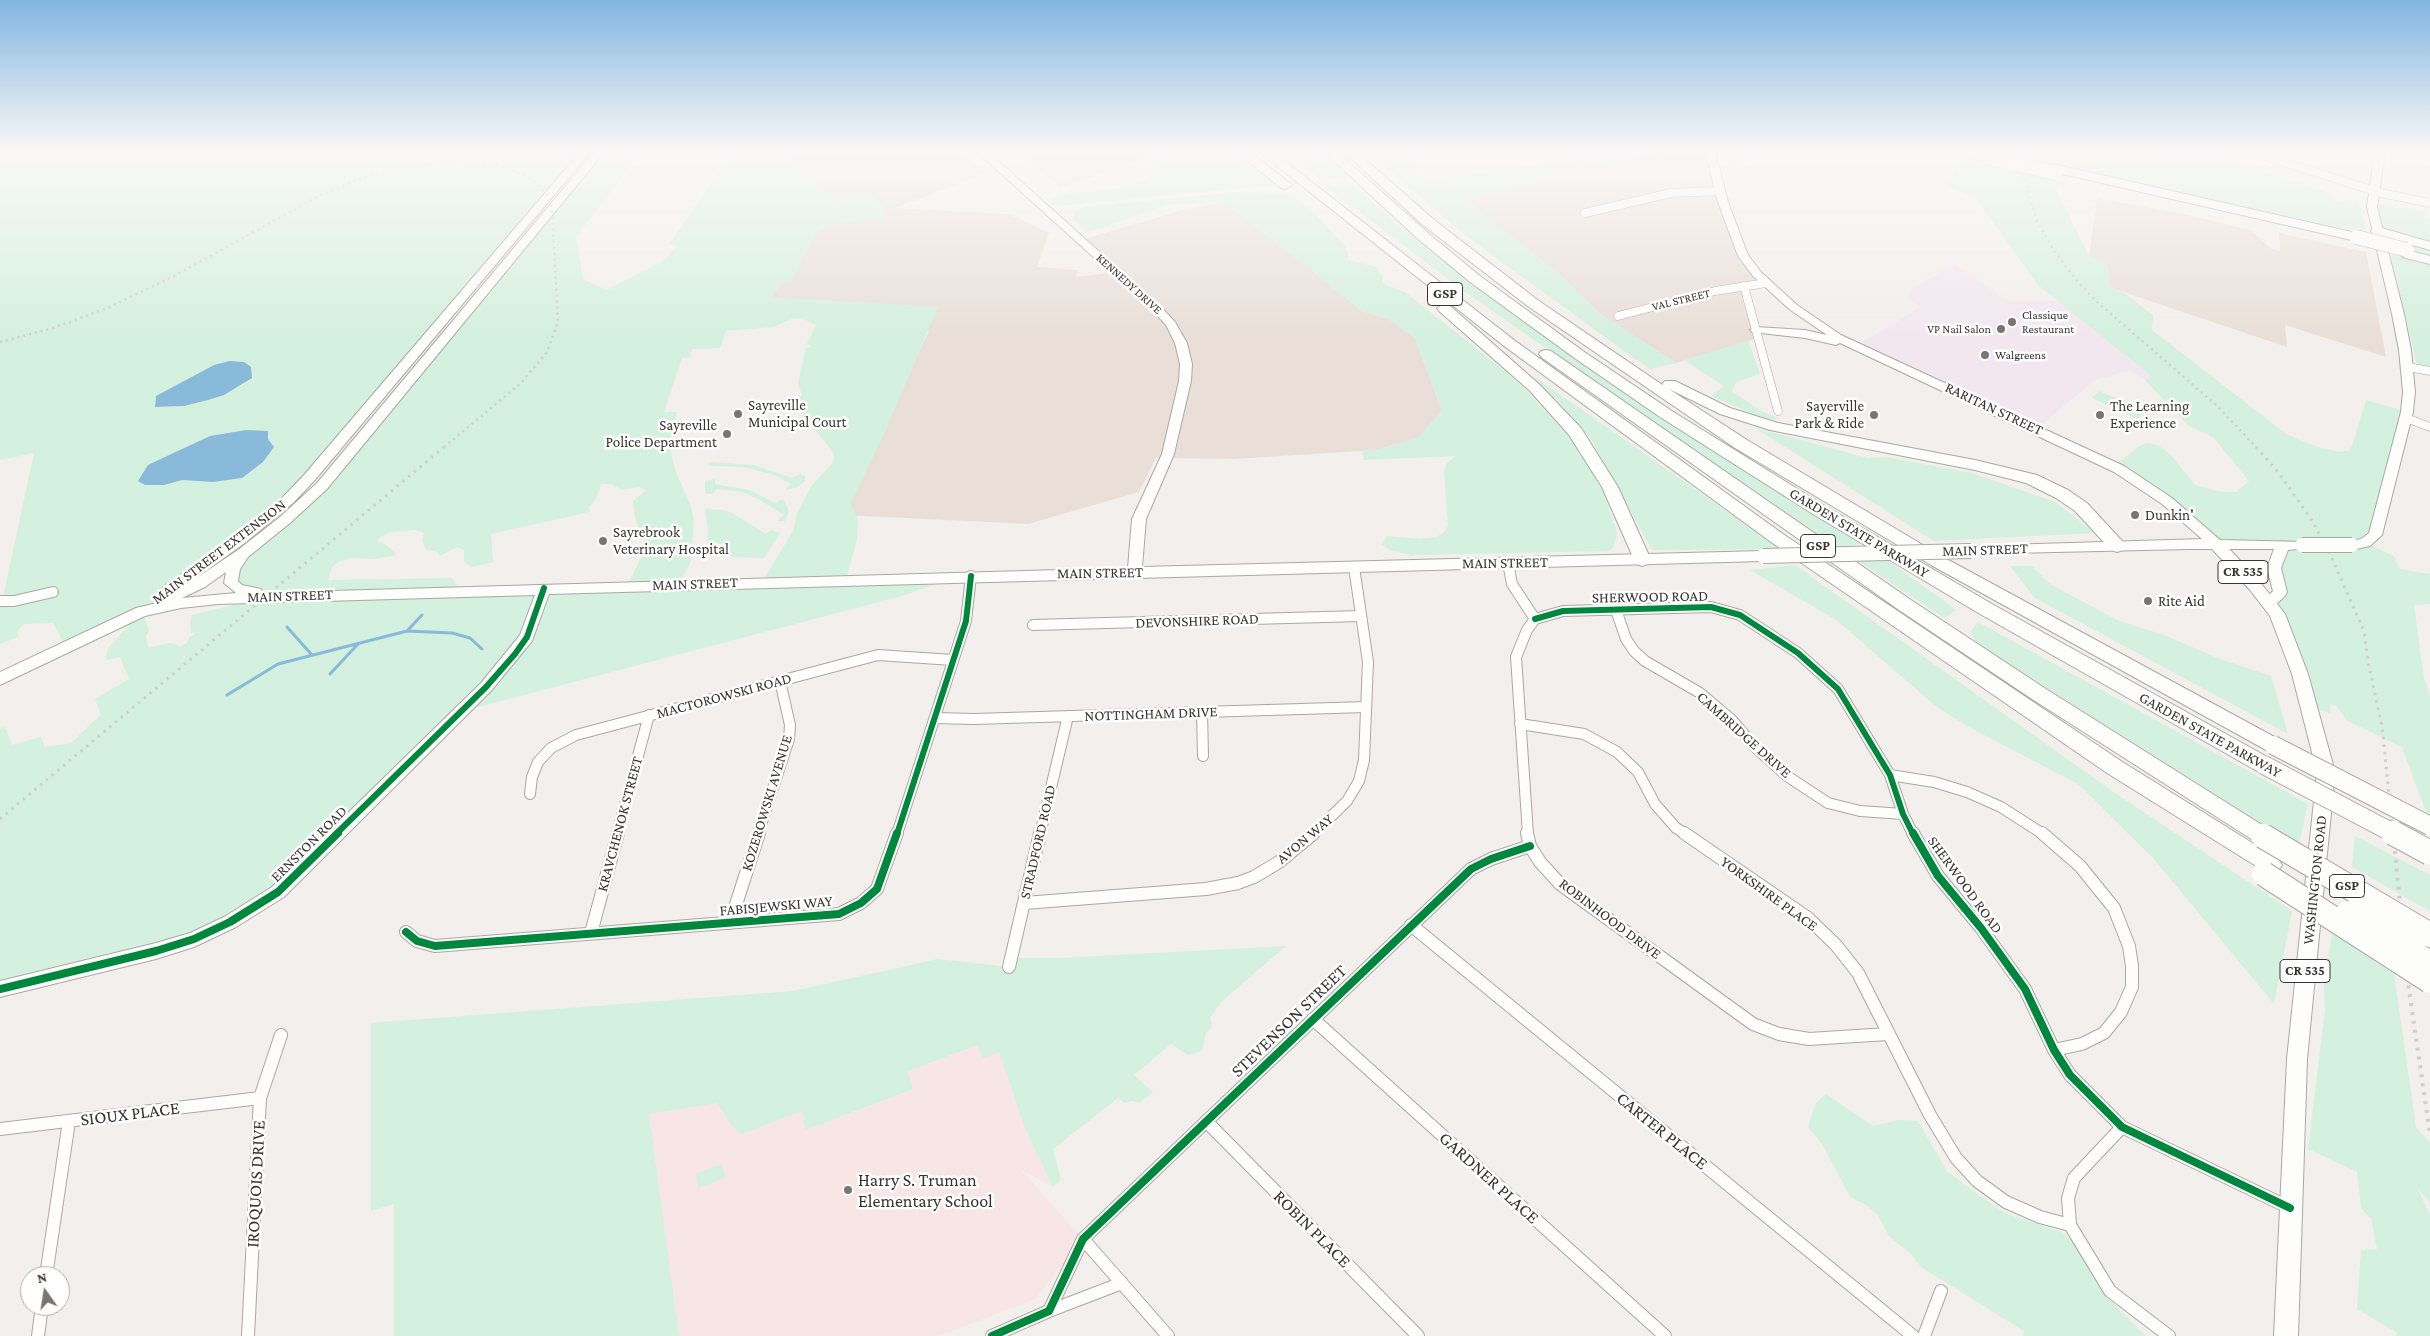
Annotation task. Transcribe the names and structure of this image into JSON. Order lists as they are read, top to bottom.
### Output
{
  "streets": {
    "highway": ["GSP", "GARDEN STATE PARKWAY"],
    "main road": [
      "KENNEDY DRIVE",
      "RARITAN STREET",
      "MAIN STREET",
      "MAIN STREET EXTENSION",
      "CR 535",
      "ERNSTON ROAD",
      "WASHINGTON ROAD"
    ],
    "street": [
      "VAL STREET",
      "SHERWOOD ROAD",
      "DEVONSHIRE ROAD",
      "MACTOROWSKI ROAD",
      "NOTTINGHAM DRIVE",
      "CAMBRIDGE DRIVE",
      "KOZEROWSKI AVENUE",
      "KRAVCHENOK STREET",
      "AVON WAY",
      "STRADFORD ROAD",
      "YORKSHIRE PLACE",
      "FABISJEWSKI WAY",
      "ROBINHOOD DRIVE",
      "STEVENSON STREET",
      "SIOUX PLACE",
      "CARTER PLACE",
      "GARDNER PLACE",
      "IROQUOIS DRIVE",
      "ROBIN PLACE"
    ]
  },
  "crossings": [
    ["KENNEDY DRIVE", "MAIN STREET"],
    ["GSP", "GARDEN STATE PARKWAY"],
    ["RARITAN STREET", "MAIN STREET"],
    ["RARITAN STREET", "WASHINGTON ROAD"],
    ["MAIN STREET", "MAIN STREET EXTENSION"],
    ["MAIN STREET", "AVON WAY"],
    ["MAIN STREET", "ERNSTON ROAD"],
    ["MAIN STREET", "WASHINGTON ROAD"],
    ["MAIN STREET", "FABISJEWSKI WAY"],
    ["SHERWOOD ROAD", "CAMBRIDGE DRIVE"],
    ["SHERWOOD ROAD", "WASHINGTON ROAD"],
    ["SHERWOOD ROAD", "ROBINHOOD DRIVE"],
    ["DEVONSHIRE ROAD", "AVON WAY"],
    ["MACTOROWSKI ROAD", "KOZEROWSKI AVENUE"],
    ["MACTOROWSKI ROAD", "KRAVCHENOK STREET"],
    ["MACTOROWSKI ROAD", "FABISJEWSKI WAY"],
    ["NOTTINGHAM DRIVE", "AVON WAY"],
    ["NOTTINGHAM DRIVE", "STRADFORD ROAD"],
    ["NOTTINGHAM DRIVE", "FABISJEWSKI WAY"],
    ["KOZEROWSKI AVENUE", "FABISJEWSKI WAY"],
    ["KRAVCHENOK STREET", "FABISJEWSKI WAY"],
    ["AVON WAY", "STRADFORD ROAD"],
    ["YORKSHIRE PLACE", "ROBINHOOD DRIVE"],
    ["ROBINHOOD DRIVE", "STEVENSON STREET"],
    ["STEVENSON STREET", "CARTER PLACE"],
    ["STEVENSON STREET", "GARDNER PLACE"],
    ["STEVENSON STREET", "ROBIN PLACE"],
    ["SIOUX PLACE", "IROQUOIS DRIVE"]
  ],
  "places": [
    "Classique Restaurant",
    "VP Nail Salon",
    "Walgreens",
    "Sayreville Municipal Court",
    "Sayerville Park & Ride",
    "The Learning Experience",
    "Sayreville Police Department",
    "Dunkin'",
    "Sayrebrook Veterinary Hospital",
    "Rite Aid",
    "Harry S. Truman Elementary School"
  ],
  "north": "top"
}
